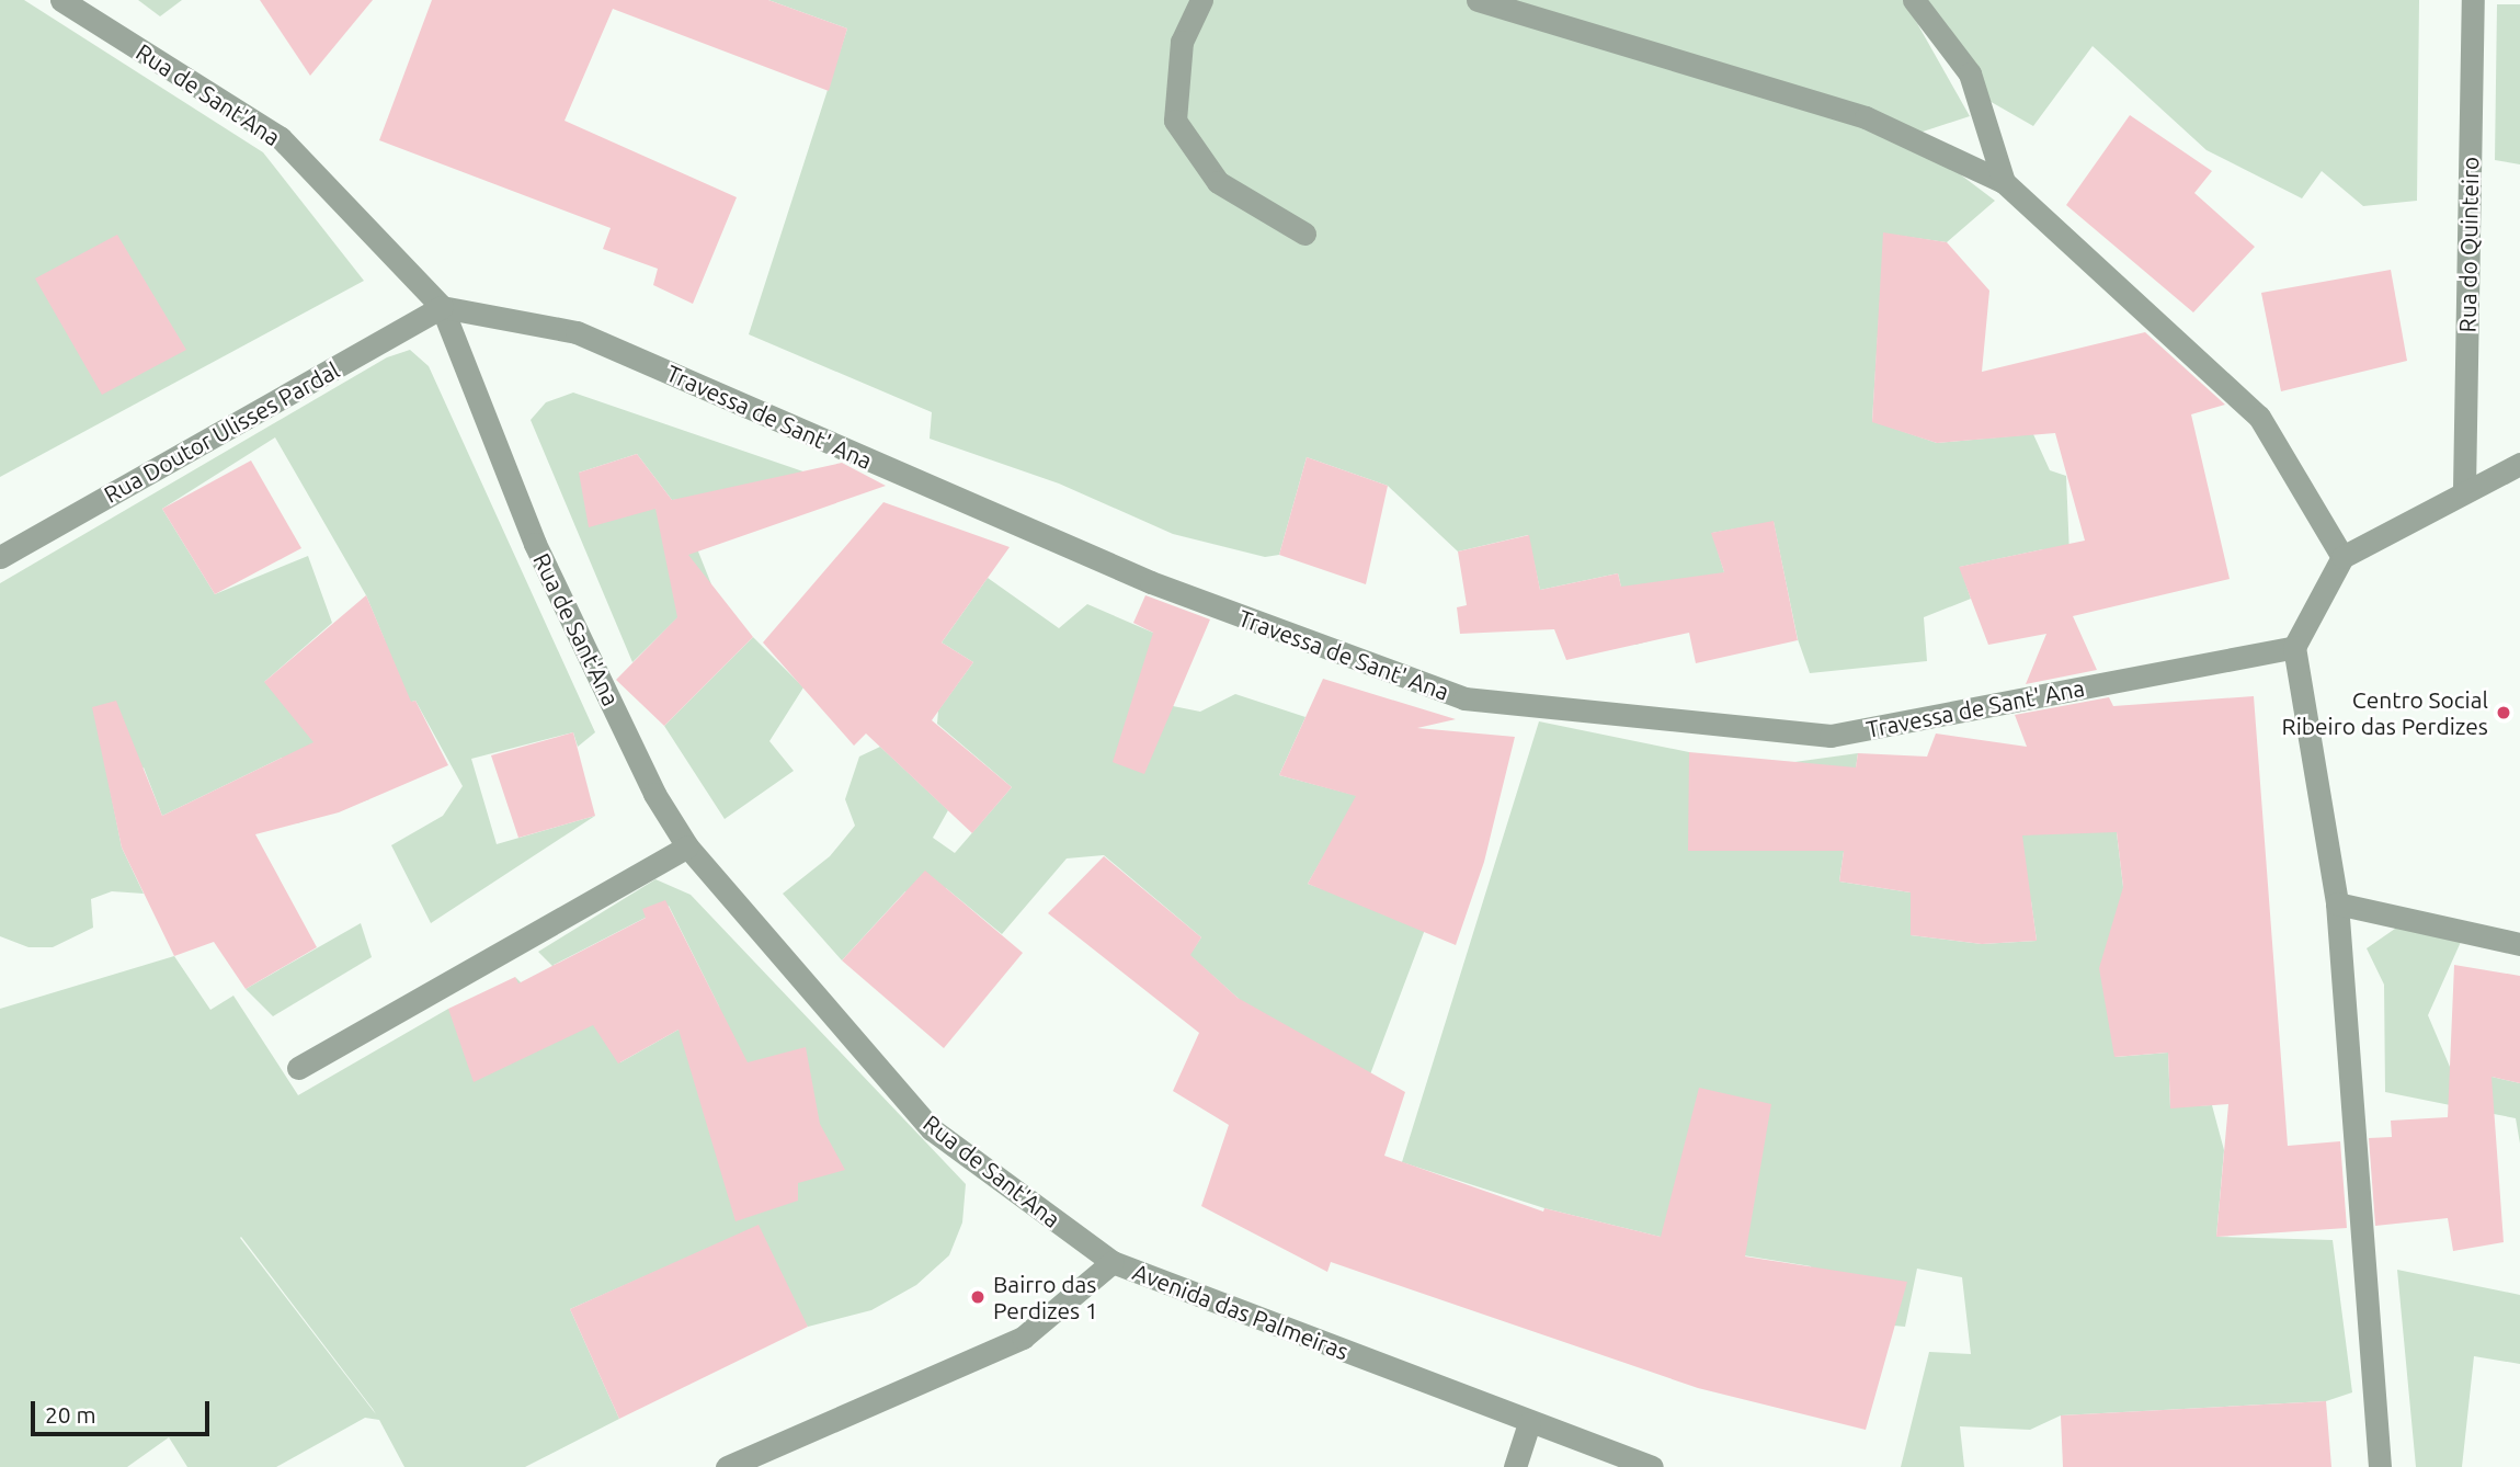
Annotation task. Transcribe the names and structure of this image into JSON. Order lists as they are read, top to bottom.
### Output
{
  "streets": {
    "street": [
      "Rua de Sant'Ana",
      "Rua do Quinteiro",
      "Travessa de Sant' Ana",
      "Rua Doutor Ulisses Pardal",
      "Avenida das Palmeiras"
    ]
  },
  "crossings": [
    ["Rua de Sant'Ana", "Travessa de Sant' Ana"],
    ["Rua de Sant'Ana", "Rua Doutor Ulisses Pardal"],
    ["Rua de Sant'Ana", "Avenida das Palmeiras"],
    ["Travessa de Sant' Ana", "Rua Doutor Ulisses Pardal"]
  ],
  "places": ["Centro Social Ribeiro das Perdizes", "Bairro das Perdizes 1"],
  "scale_bar": "20 m"
}
